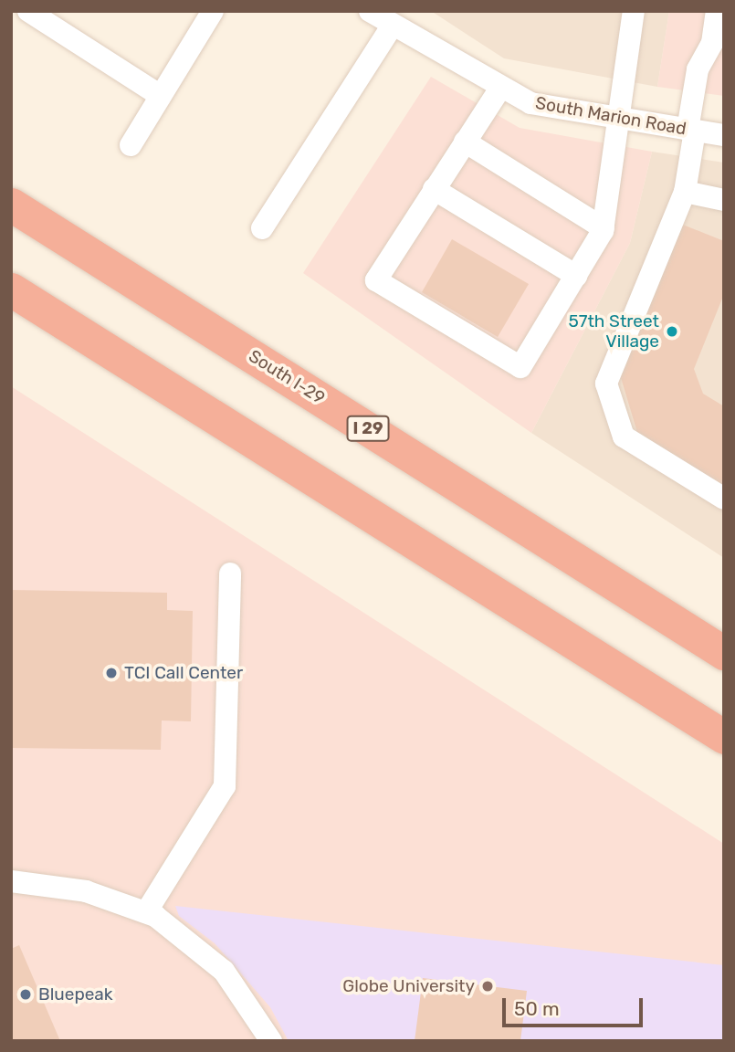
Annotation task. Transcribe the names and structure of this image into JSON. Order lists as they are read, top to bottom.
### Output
{
  "streets": {
    "highway": ["South I-29", "I 29"],
    "street": ["South Marion Road"]
  },
  "places": [
    "57th Street Village",
    "TCI Call Center",
    "Globe University",
    "Bluepeak"
  ],
  "scale_bar": "50 m"
}
